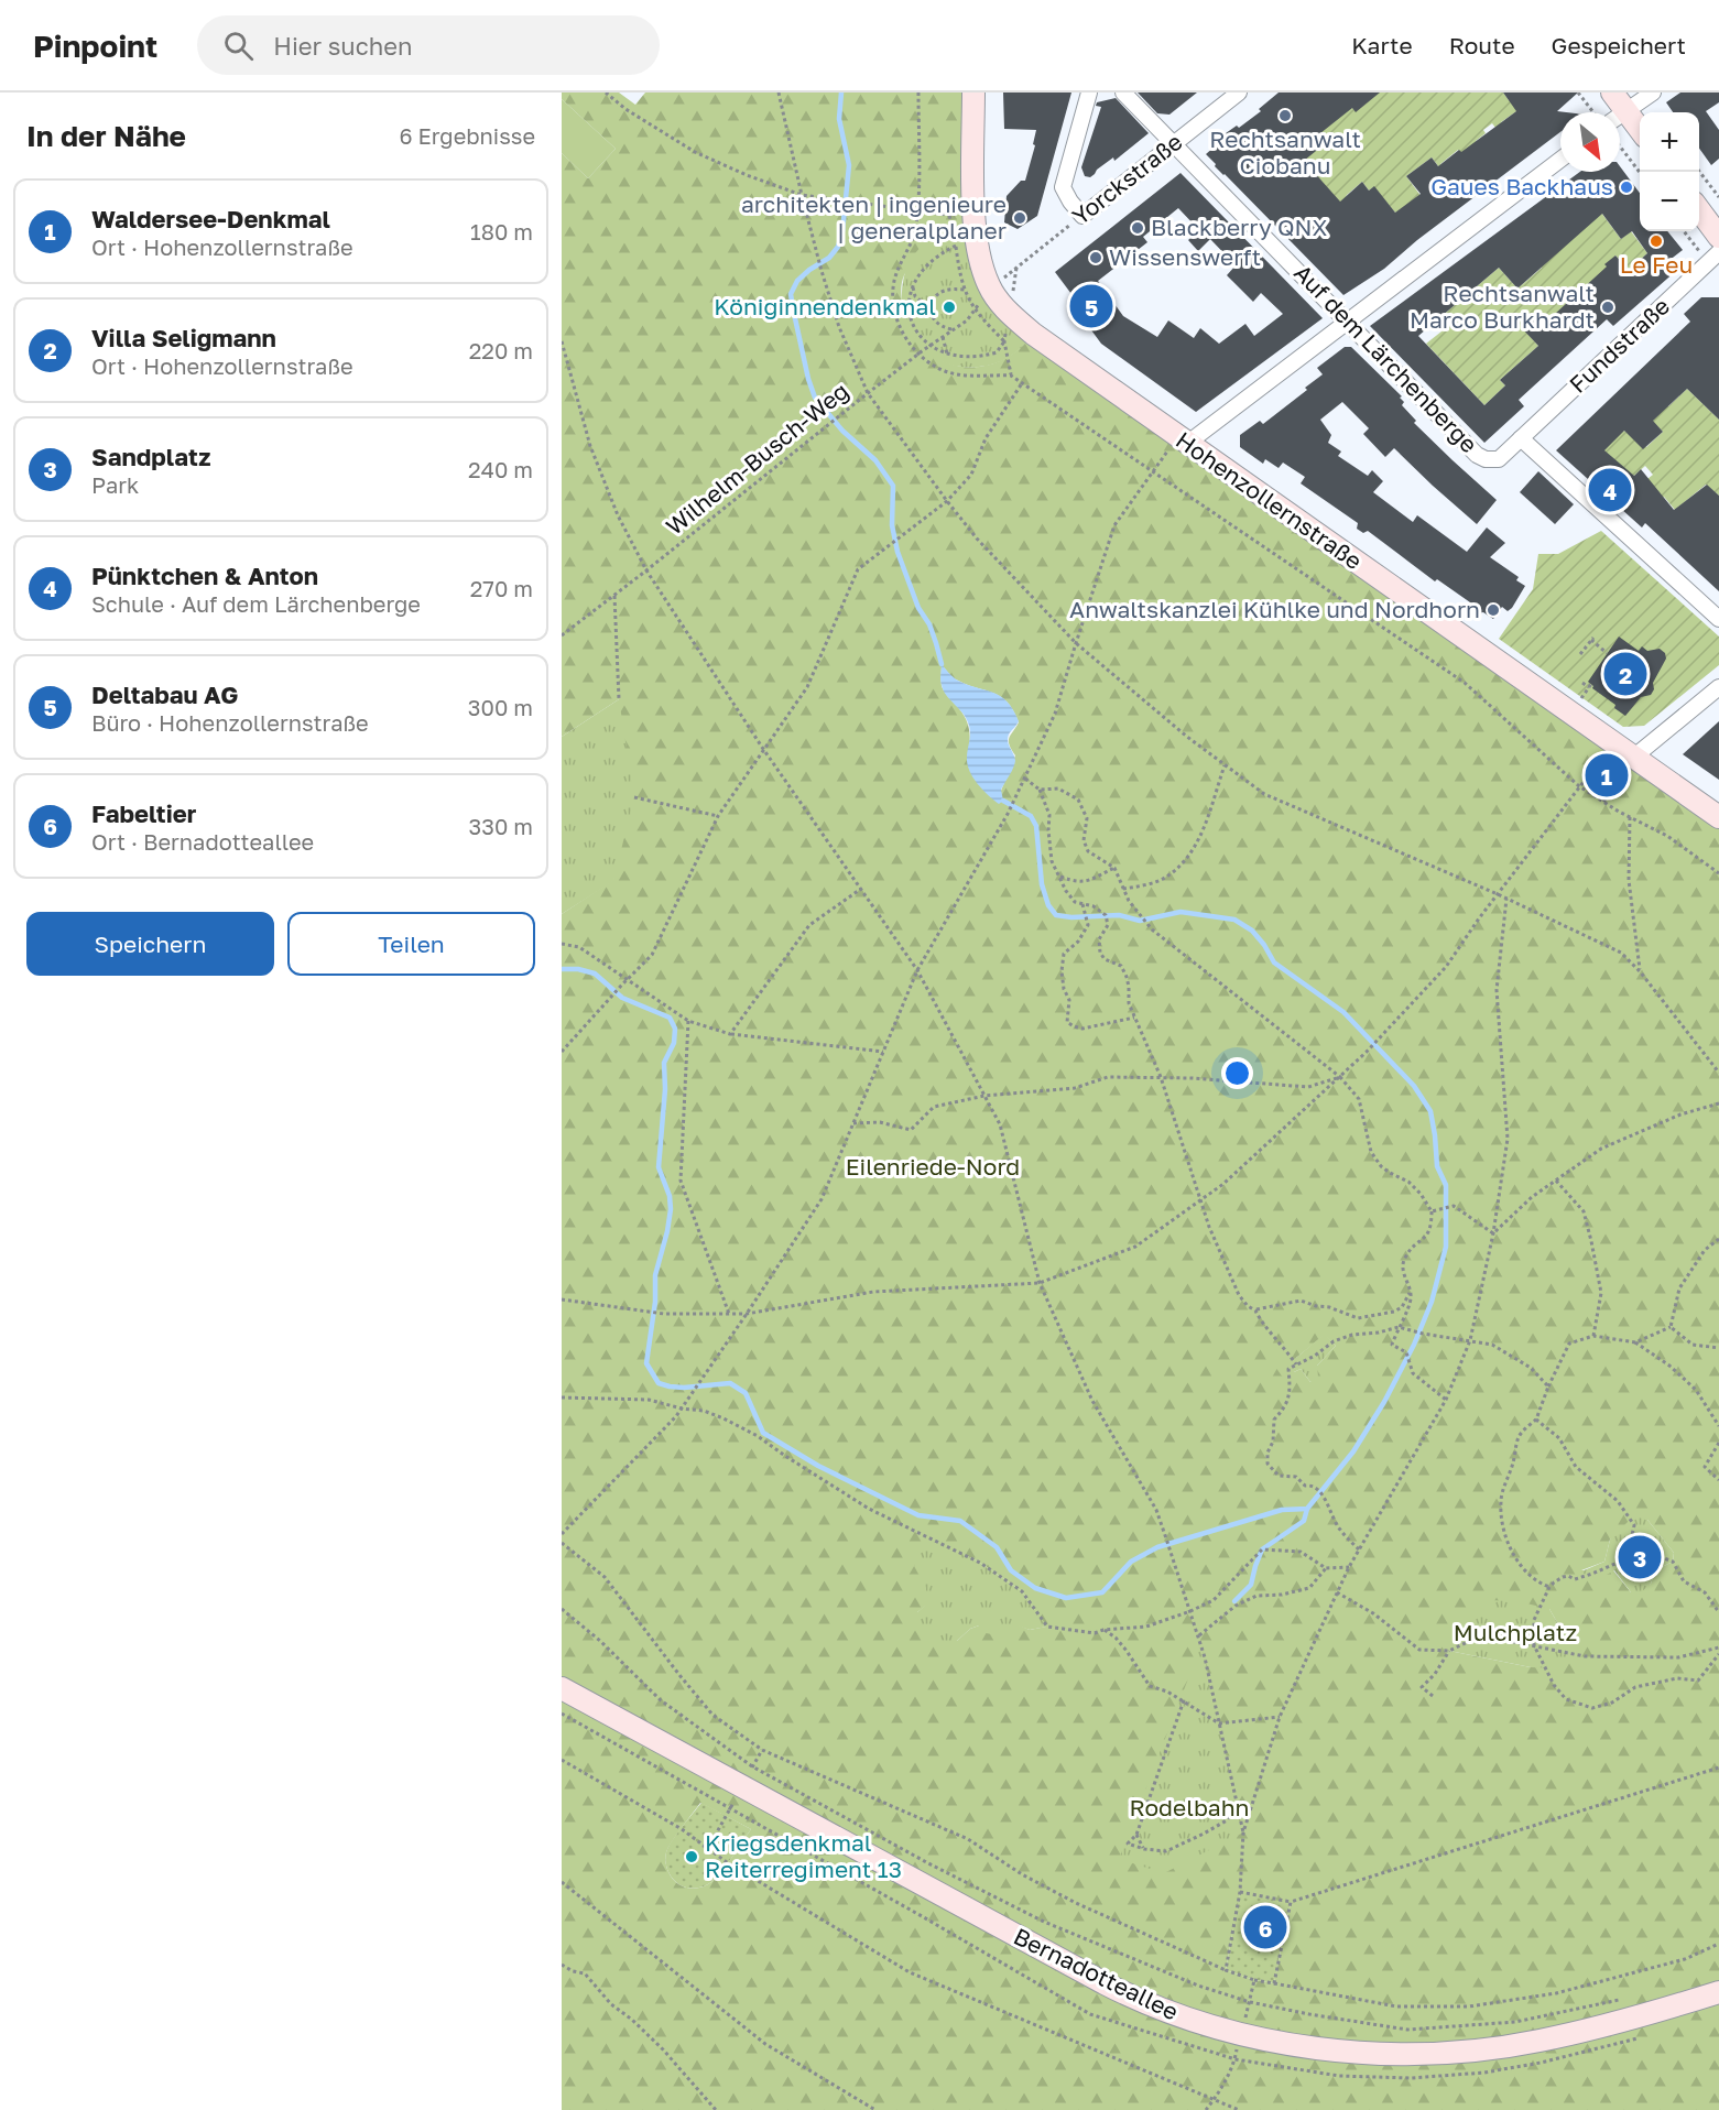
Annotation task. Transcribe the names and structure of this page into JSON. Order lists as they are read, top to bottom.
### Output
{
  "streets": {
    "street": [
      "Yorckstraße",
      "Fundstraße",
      "Auf dem Lärchenberge",
      "Hohenzollernstraße",
      "Bernadotteallee"
    ],
    "path": ["Wilhelm-Busch-Weg"]
  },
  "crossings": [
    ["Yorckstraße", "Auf dem Lärchenberge"],
    ["Fundstraße", "Auf dem Lärchenberge"]
  ],
  "parks": ["Eilenriede-Nord", "Mulchplatz", "Rodelbahn"],
  "places": [
    "Rechtsanwalt Ciobanu",
    "Gaues Backhaus",
    "architekten | ingenieure | generalplaner",
    "Blackberry QNX",
    "Le Feu",
    "Wissenswerft",
    "Königinnendenkmal",
    "Rechtsanwalt Marco Burkhardt",
    "Anwaltskanzlei Kühlke und Nordhorn",
    "Kriegsdenkmal Reiterregiment 13"
  ],
  "north": "bottom right",
  "page": {
    "header": "Pinpoint",
    "search": "Hier suchen",
    "nav": ["Karte", "Route", "Gespeichert"],
    "heading": ["In der Nähe", "6 Ergebnisse"],
    "map_buttons": ["+", "−"],
    "list": [
      {
        "mark": "1",
        "name": "Waldersee-Denkmal",
        "note": "Ort · Hohenzollernstraße",
        "value": "180 m"
      },
      {
        "mark": "2",
        "name": "Villa Seligmann",
        "note": "Ort · Hohenzollernstraße",
        "value": "220 m"
      },
      {
        "mark": "3",
        "name": "Sandplatz",
        "note": "Park",
        "value": "240 m"
      },
      {
        "mark": "4",
        "name": "Pünktchen & Anton",
        "note": "Schule · Auf dem Lärchenberge",
        "value": "270 m"
      },
      {
        "mark": "5",
        "name": "Deltabau AG",
        "note": "Büro · Hohenzollernstraße",
        "value": "300 m"
      },
      {
        "mark": "6",
        "name": "Fabeltier",
        "note": "Ort · Bernadotteallee",
        "value": "330 m"
      }
    ],
    "pins": [
      "5",
      "4",
      "2",
      "1",
      "3",
      "6"
    ],
    "buttons": ["Speichern", "Teilen"]
  }
}
